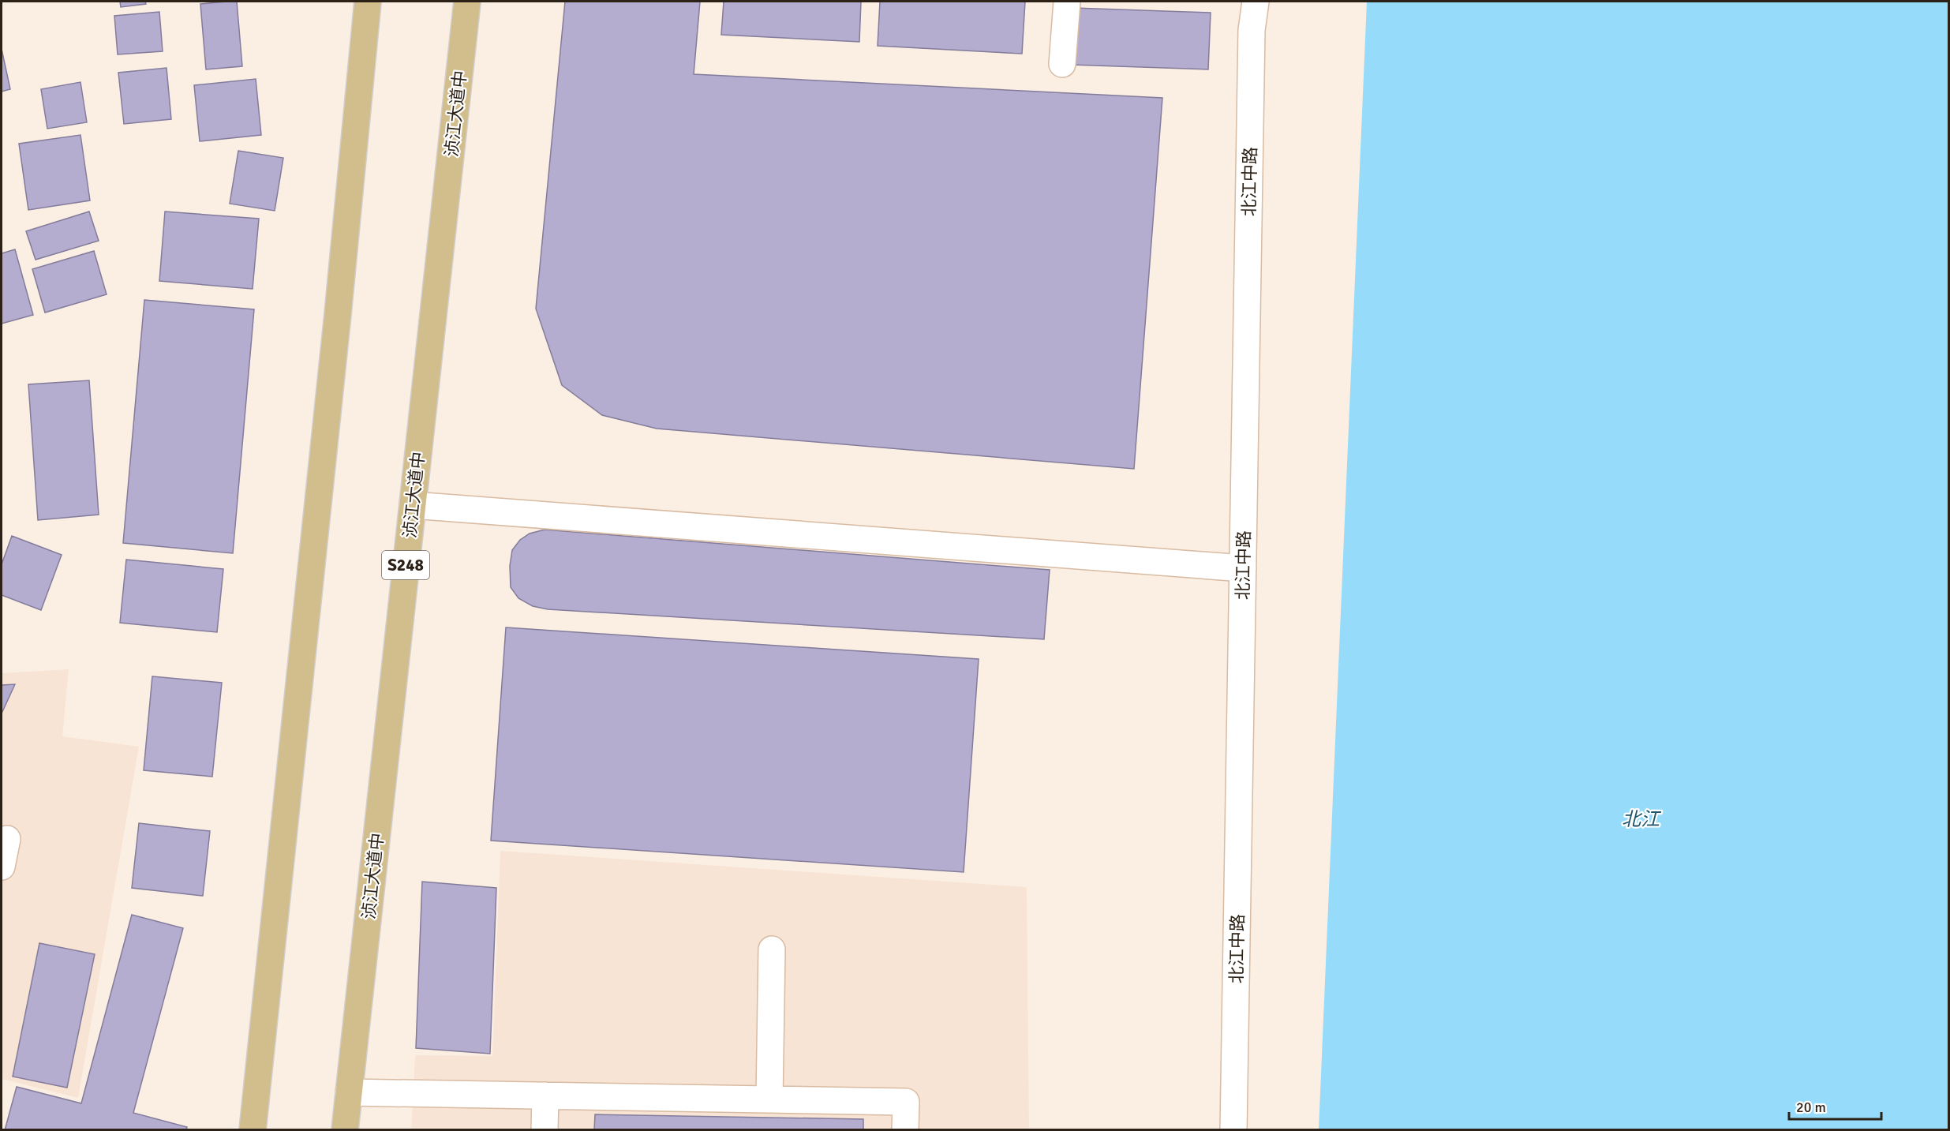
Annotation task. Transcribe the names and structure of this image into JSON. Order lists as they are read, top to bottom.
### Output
{
  "streets": {
    "main road": ["浈江大道中", "S248"],
    "street": ["北江中路"]
  },
  "water": ["北江"],
  "scale_bar": "20 m"
}
